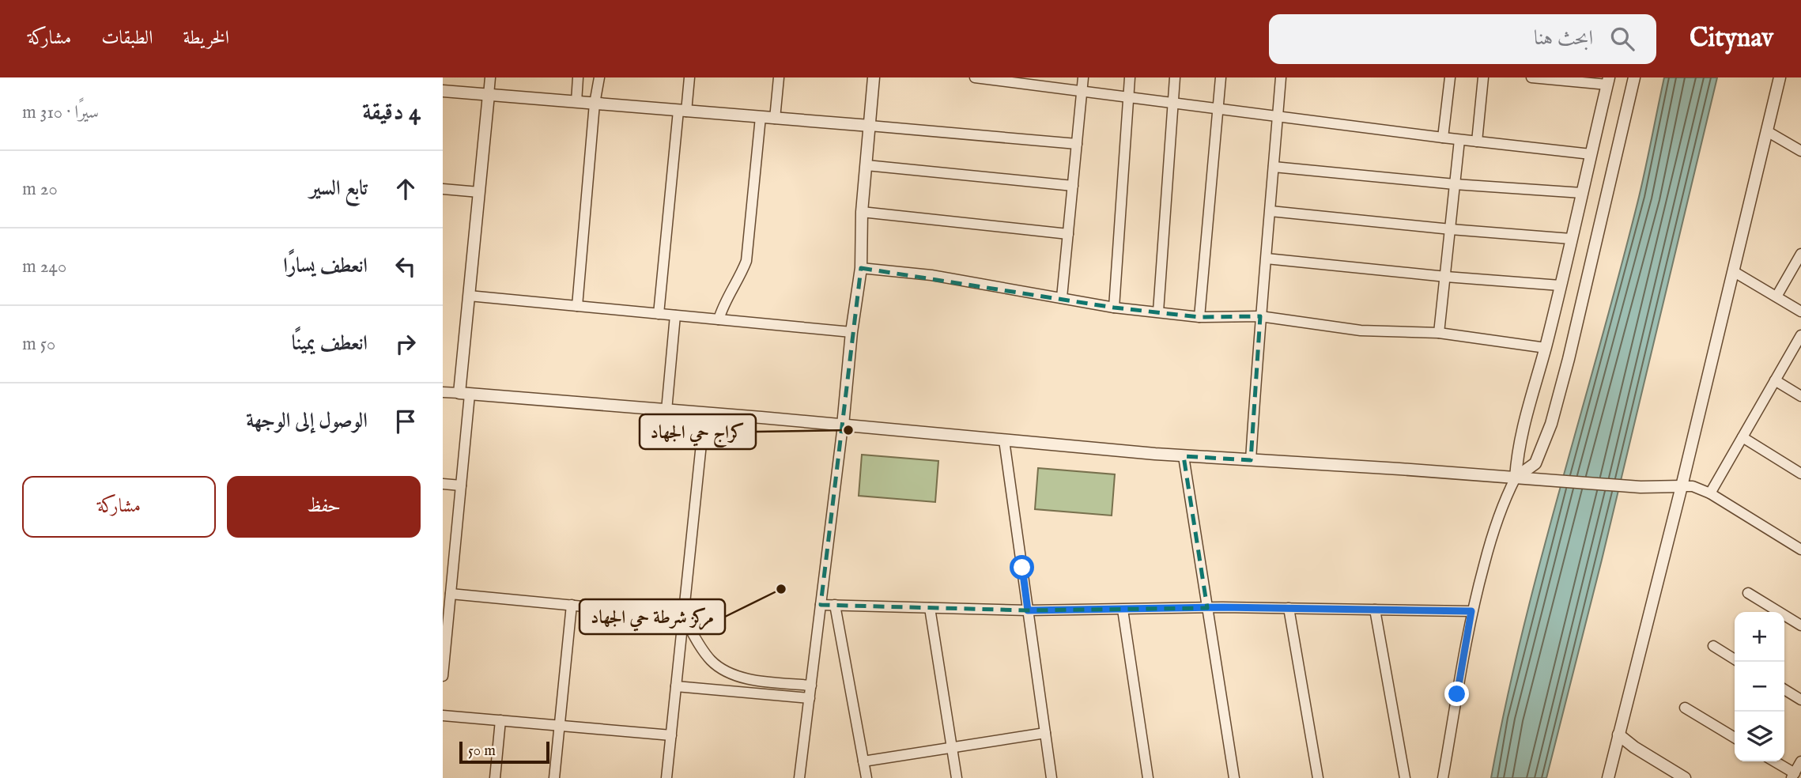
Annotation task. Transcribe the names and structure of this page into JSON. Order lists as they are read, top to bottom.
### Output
{
  "places": ["كراج حي الجهاد", "مركز شرطة حي الجهاد"],
  "scale_bar": "50 m",
  "page": {
    "header": "Citynav",
    "search": "ابحث هنا",
    "nav": ["الخريطة", "الطبقات", "مشاركة"],
    "heading": ["4 دقيقة", "سيرًا · 310 m"],
    "list": [
      ["تابع السير", "20 m"],
      ["انعطف يسارًا", "240 m"],
      ["انعطف يمينًا", "50 m"],
      "الوصول إلى الوجهة"
    ],
    "buttons": ["حفظ", "مشاركة"],
    "map_buttons": ["+", "−"],
    "scale": "50 m"
  }
}
